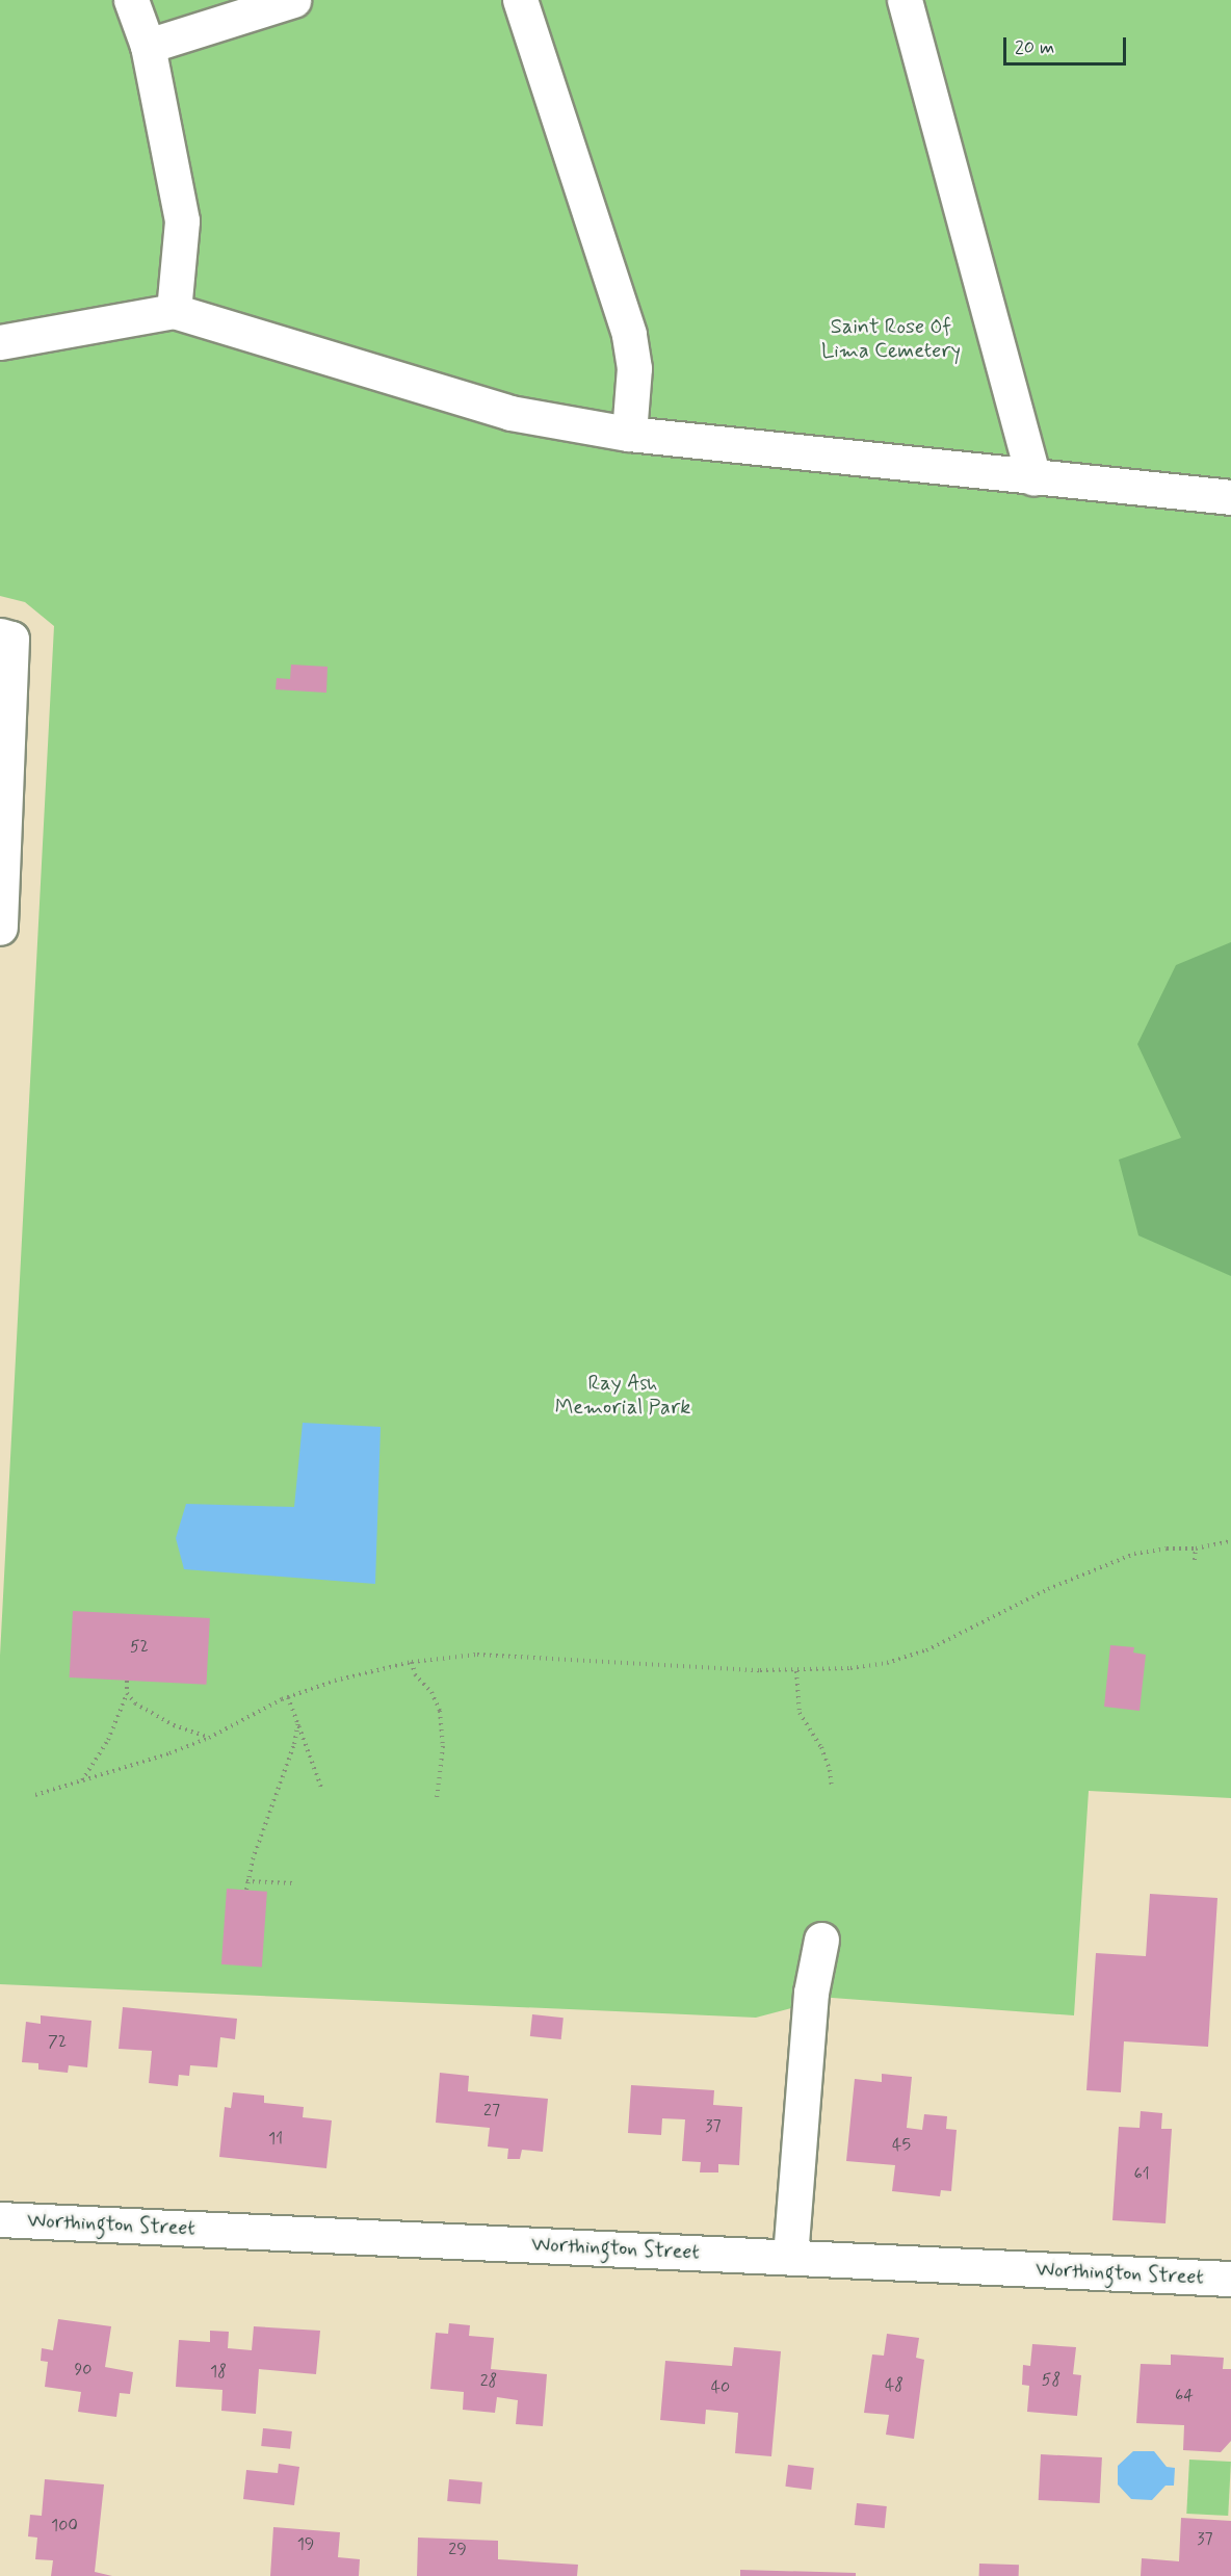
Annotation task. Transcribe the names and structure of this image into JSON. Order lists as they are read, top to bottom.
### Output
{
  "streets": {
    "street": ["Worthington Street"]
  },
  "parks": ["Saint Rose Of Lima Cemetery", "Ray Ash Memorial Park"],
  "house_numbers": [
    "52",
    "72",
    "27",
    "37",
    "11",
    "45",
    "61",
    "90",
    "18",
    "58",
    "28",
    "48",
    "40",
    "64",
    "100",
    "37",
    "19",
    "29"
  ],
  "scale_bar": "20 m"
}
